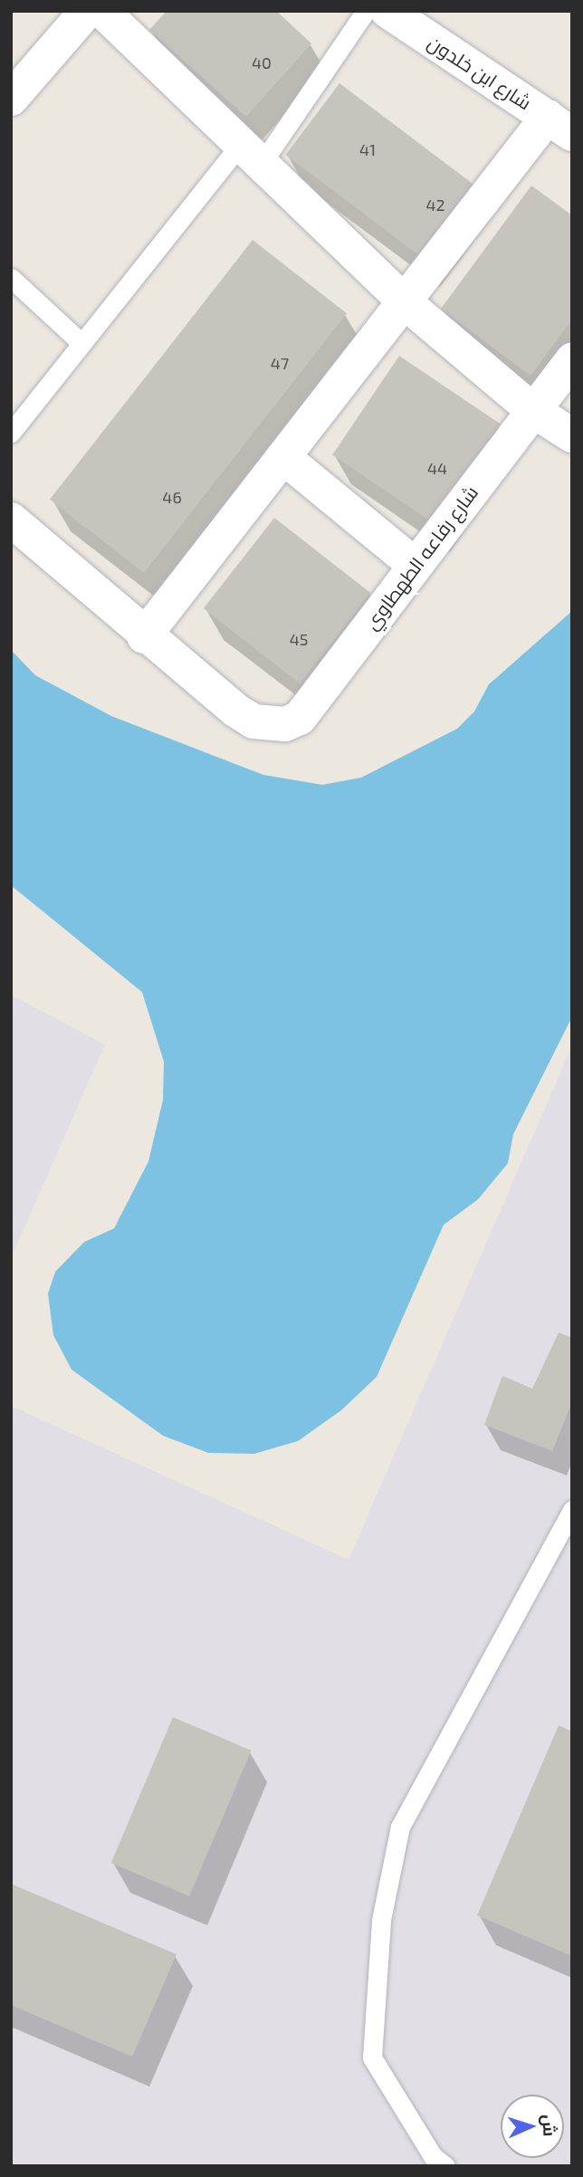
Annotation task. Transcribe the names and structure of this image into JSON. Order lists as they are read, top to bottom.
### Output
{
  "streets": {
    "street": ["شارع ابن خلدون", "شارع رفاعه الطهطاوي"]
  },
  "house_numbers": [
    "40",
    "41",
    "42",
    "47",
    "44",
    "46",
    "45"
  ],
  "north": "right"
}
